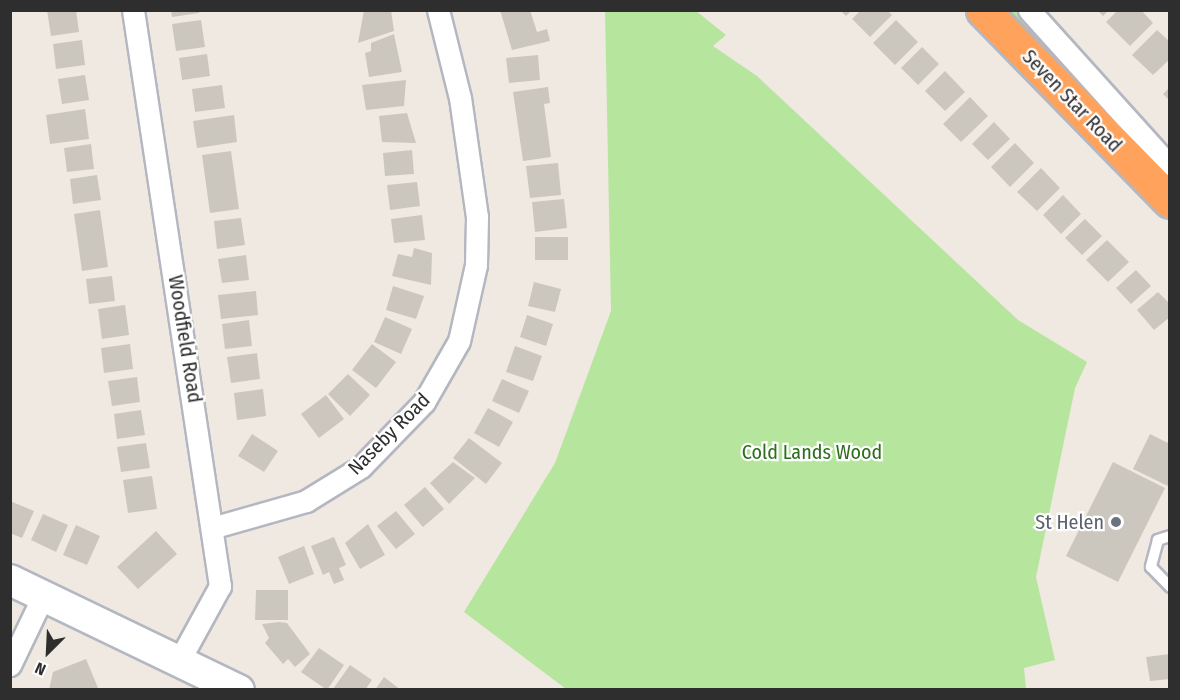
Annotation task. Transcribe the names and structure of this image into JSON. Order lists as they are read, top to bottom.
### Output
{
  "streets": {
    "highway": ["Seven Star Road"],
    "street": ["Woodfield Road", "Naseby Road"]
  },
  "crossings": [
    ["Woodfield Road", "Naseby Road"]
  ],
  "parks": ["Cold Lands Wood"],
  "places": ["St Helen"],
  "north": "bottom left"
}
